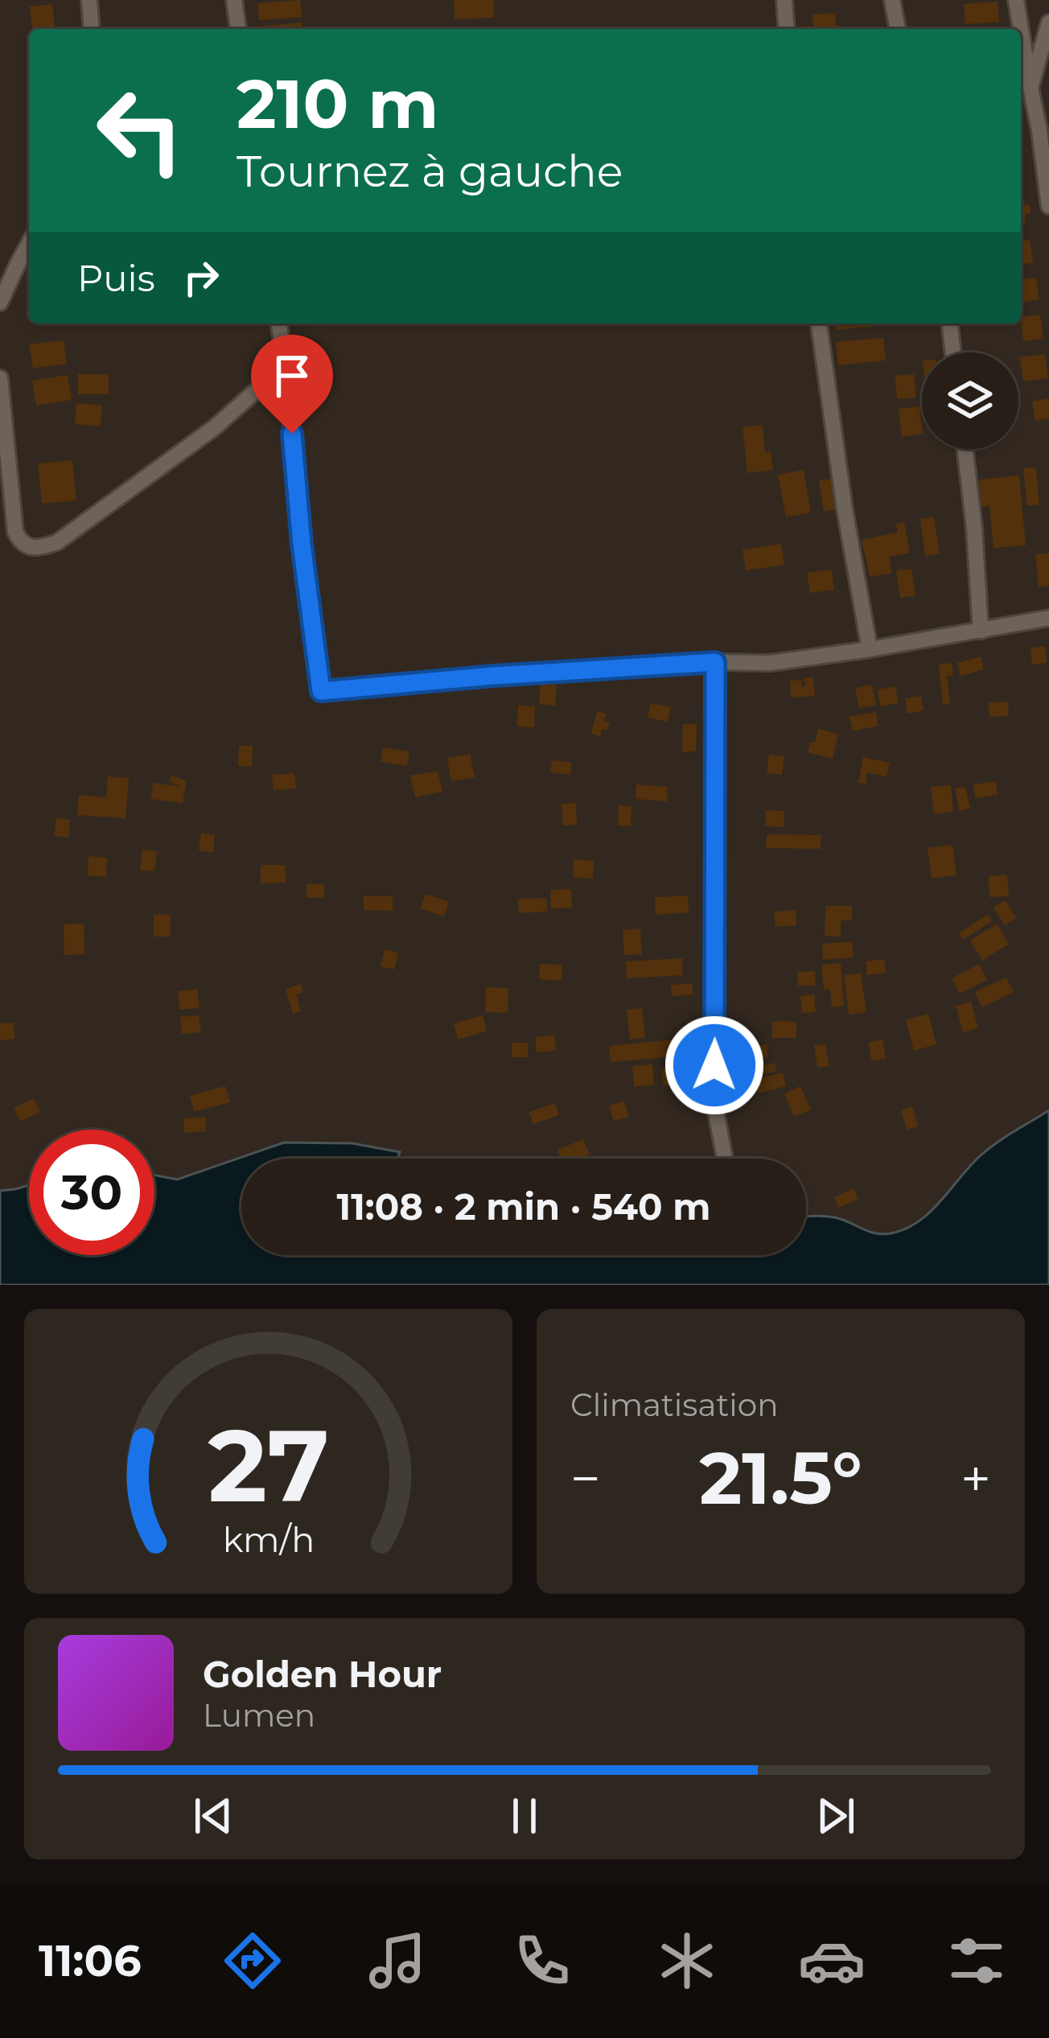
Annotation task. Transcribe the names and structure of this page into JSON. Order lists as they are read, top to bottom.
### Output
{
  "page": {
    "turn": ["210 m", "Tournez à gauche"],
    "then": "Puis",
    "limit": "30",
    "trip": "11:08 · 2 min · 540 m",
    "tile": "Climatisation",
    "heat": ["−", "21.5°", "+"],
    "song": ["Golden Hour", "Lumen"],
    "tabs": "11:06",
    "gauge": ["27", "km/h"]
  }
}
